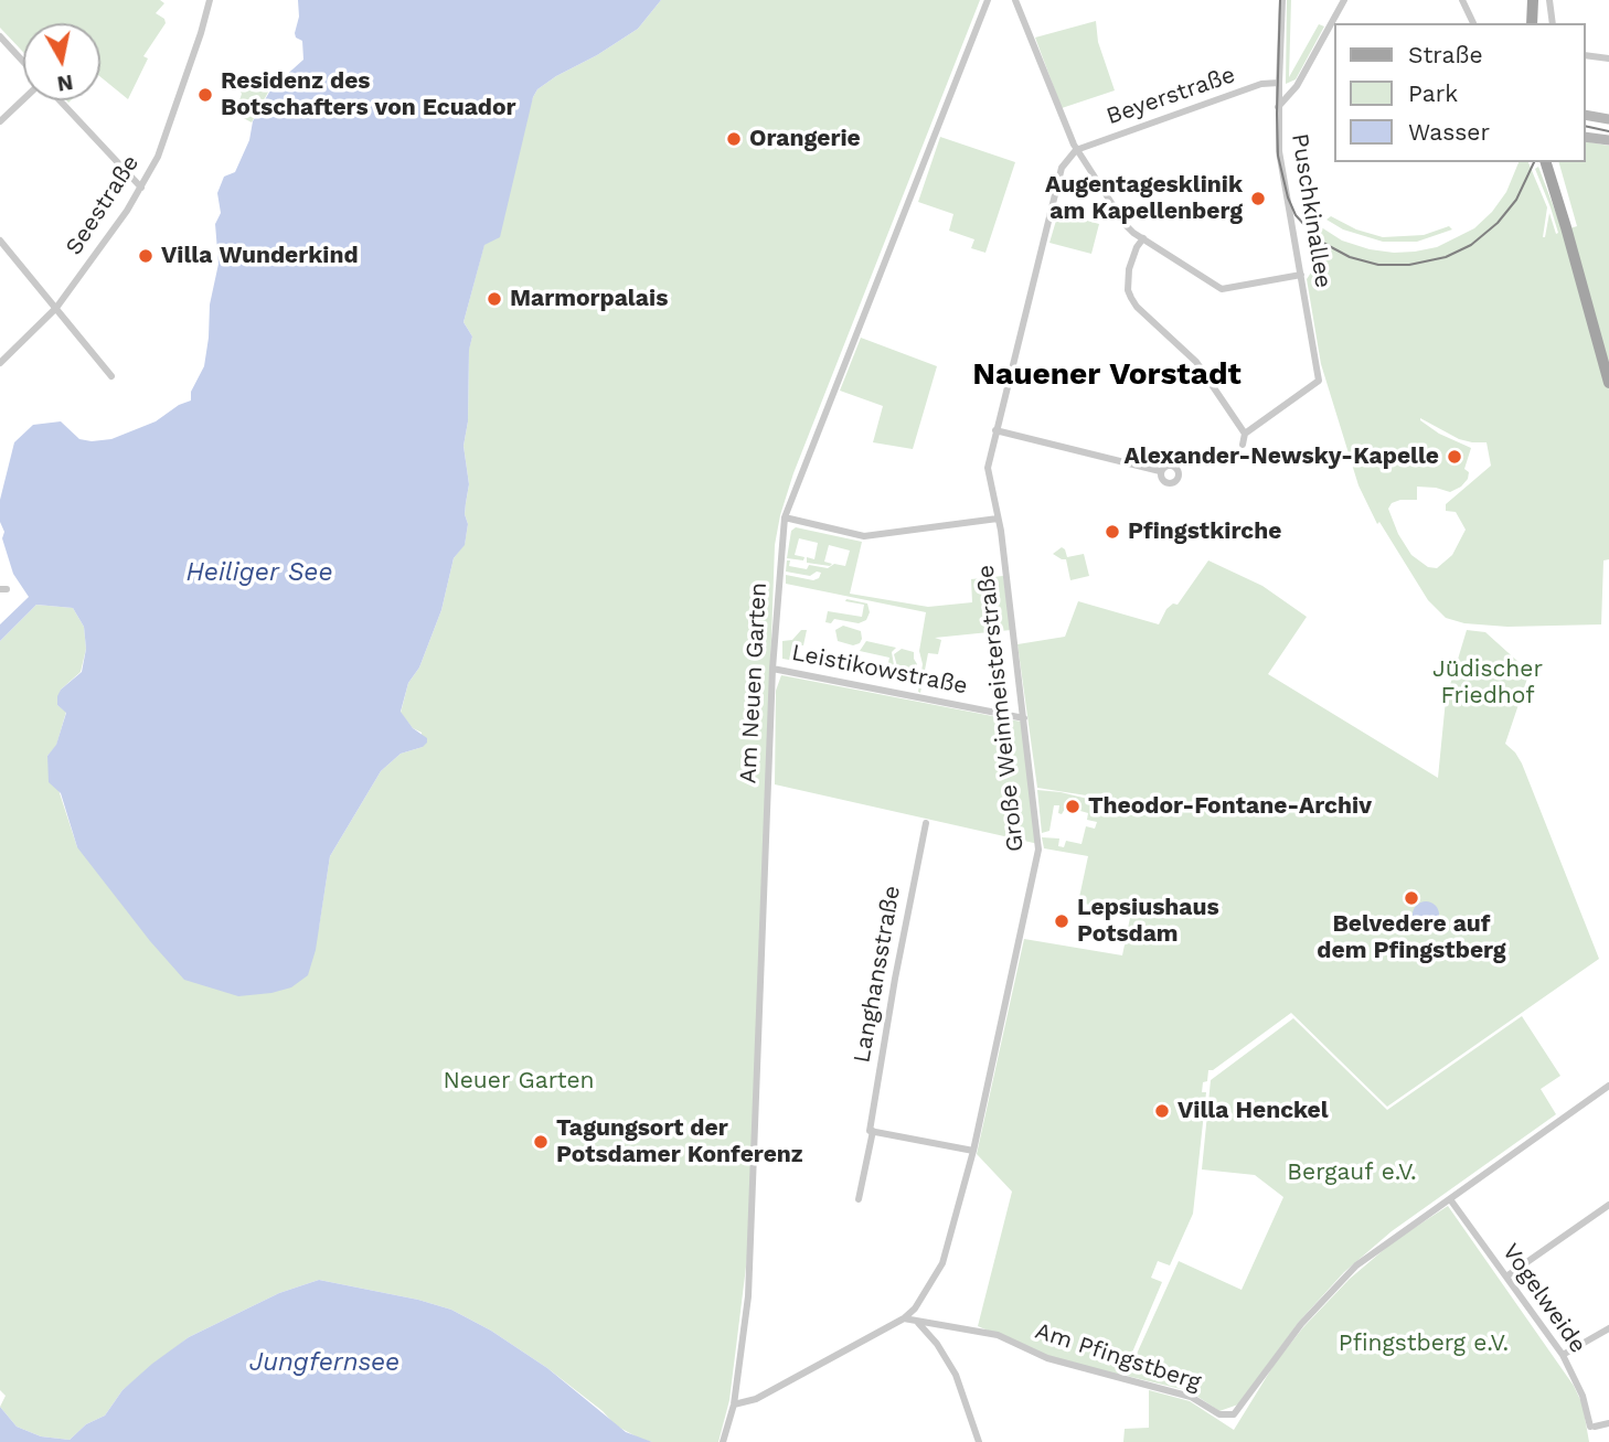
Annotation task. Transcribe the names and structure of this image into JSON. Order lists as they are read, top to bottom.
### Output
{
  "streets": {
    "street": [
      "Beyerstraße",
      "Seestraße",
      "Puschkinallee",
      "Leistikowstraße",
      "Am Neuen Garten",
      "Große Weinmeisterstraße",
      "Langhansstraße",
      "Vogelweide",
      "Am Pfingstberg"
    ]
  },
  "crossings": [
    ["Beyerstraße", "Puschkinallee"],
    ["Beyerstraße", "Große Weinmeisterstraße"],
    ["Leistikowstraße", "Am Neuen Garten"],
    ["Leistikowstraße", "Große Weinmeisterstraße"],
    ["Am Neuen Garten", "Große Weinmeisterstraße"],
    ["Große Weinmeisterstraße", "Am Pfingstberg"],
    ["Vogelweide", "Am Pfingstberg"]
  ],
  "districts": ["Nauener Vorstadt"],
  "water": ["Heiliger See", "Jungfernsee"],
  "parks": [
    "Jüdischer Friedhof",
    "Neuer Garten",
    "Bergauf e.V.",
    "Pfingstberg e.V."
  ],
  "places": [
    "Residenz des Botschafters von Ecuador",
    "Orangerie",
    "Augentagesklinik am Kapellenberg",
    "Villa Wunderkind",
    "Marmorpalais",
    "Alexander-Newsky-Kapelle",
    "Pfingstkirche",
    "Theodor-Fontane-Archiv",
    "Belvedere auf dem Pfingstberg",
    "Lepsiushaus Potsdam",
    "Villa Henckel",
    "Tagungsort der Potsdamer Konferenz"
  ],
  "legend": ["Straße", "Park", "Wasser"],
  "north": "bottom"
}
